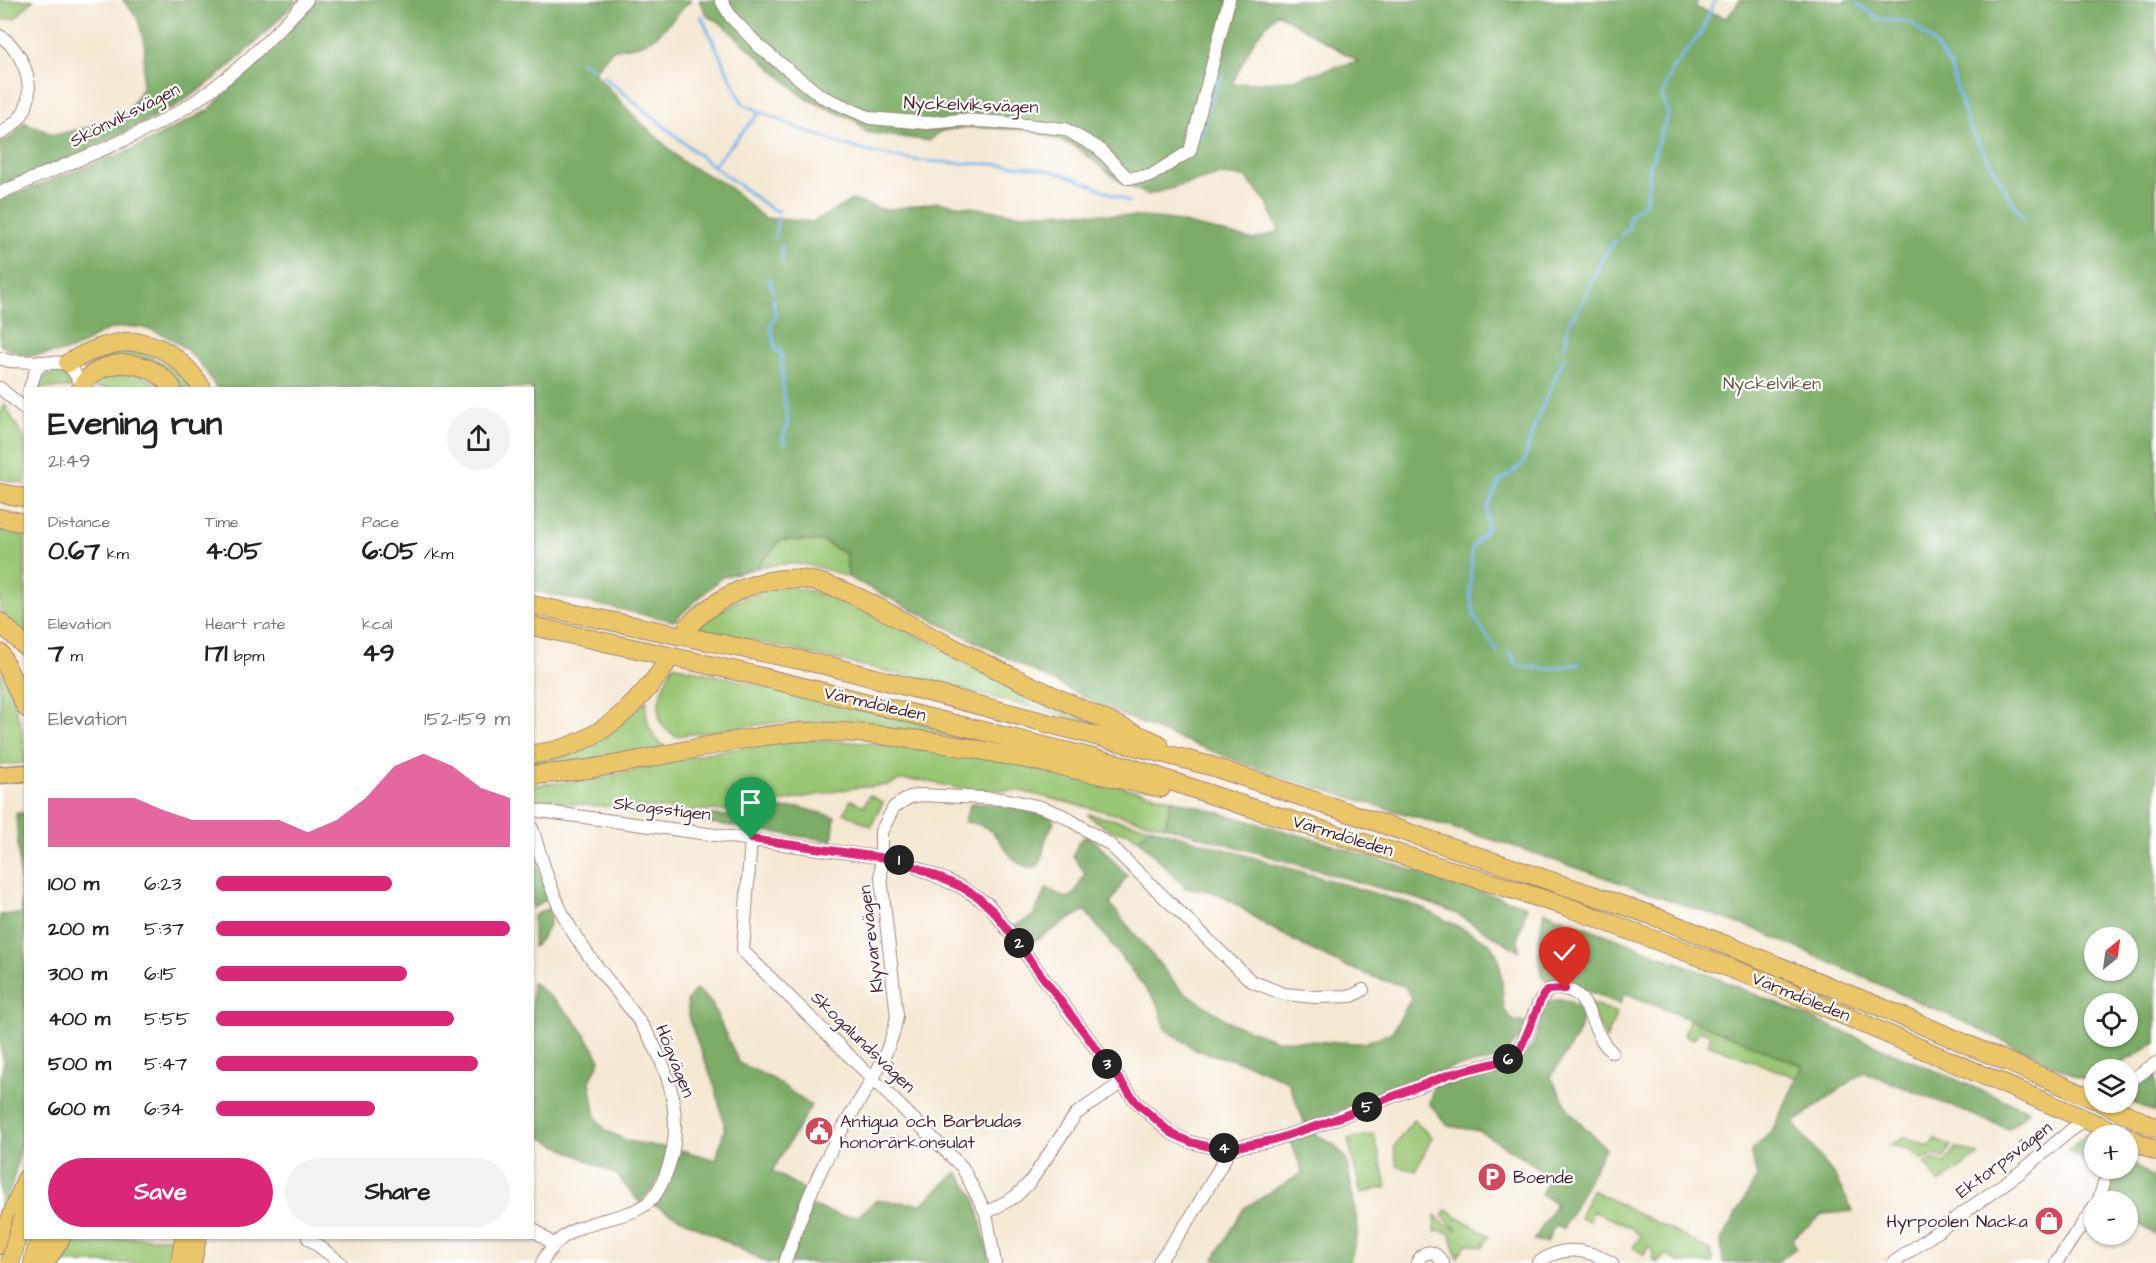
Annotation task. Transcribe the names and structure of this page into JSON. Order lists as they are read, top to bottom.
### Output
{
  "streets": {
    "highway": ["Värmdöleden"],
    "street": [
      "Nyckelviksvägen",
      "Skönviksvägen",
      "Skogsstigen",
      "Klyvarevägen",
      "Skogalundsvägen",
      "Högvägen",
      "Ektorpsvägen"
    ]
  },
  "crossings": [
    ["Skogsstigen", "Klyvarevägen"],
    ["Skogsstigen", "Skogalundsvägen"],
    ["Klyvarevägen", "Skogalundsvägen"]
  ],
  "parks": ["Nyckelviken"],
  "places": {
    "public building": ["Antigua och Barbudas honorärkonsulat"],
    "parking": ["Boende"],
    "shop": ["Hyrpoolen Nacka"]
  },
  "north": "top right",
  "page": {
    "heading": ["Evening run", "21:49"],
    "stats": [
      ["Distance", "0.67 km"],
      ["Time", "4:05"],
      ["Pace", "6:05 /km"],
      ["Elevation", "7 m"],
      ["Heart rate", "171 bpm"],
      ["kcal", "49"]
    ],
    "chart": ["Elevation", "152–159 m"],
    "pins": [
      "1",
      "2",
      "6",
      "3",
      "5",
      "4"
    ],
    "list": [
      {
        "name": "100 m",
        "note": "6:23"
      },
      {
        "name": "200 m",
        "note": "5:37"
      },
      {
        "name": "300 m",
        "note": "6:15"
      },
      {
        "name": "400 m",
        "note": "5:55"
      },
      {
        "name": "500 m",
        "note": "5:47"
      },
      {
        "name": "600 m",
        "note": "6:34"
      }
    ],
    "map_buttons": ["+", "−"],
    "buttons": ["Save", "Share"]
  }
}
